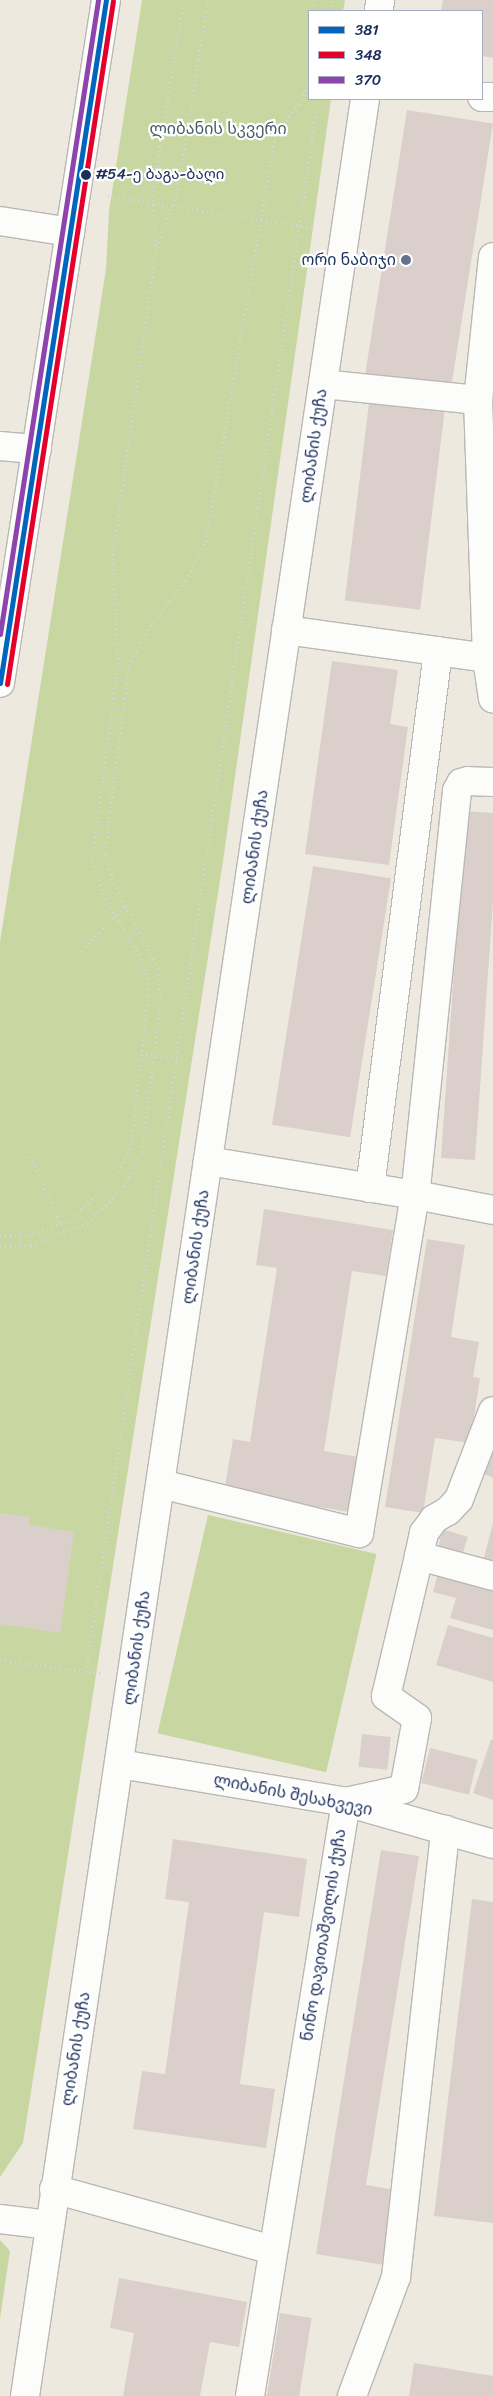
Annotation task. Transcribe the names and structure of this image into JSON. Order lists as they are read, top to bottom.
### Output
{
  "streets": {
    "street": ["ლიბანის ქუჩა", "ლიბანის შესახვევი", "ნინო დავითაშვილის ქუჩა"]
  },
  "crossings": [
    ["ლიბანის ქუჩა", "ლიბანის შესახვევი"],
    ["ლიბანის შესახვევი", "ნინო დავითაშვილის ქუჩა"]
  ],
  "parks": ["ლიბანის სკვერი"],
  "places": ["#54-ე ბაგა-ბაღი", "ორი ნაბიჯი"],
  "lines": ["transit line 381", "transit line 370", "transit line 348"],
  "legend": ["381", "348", "370"]
}
